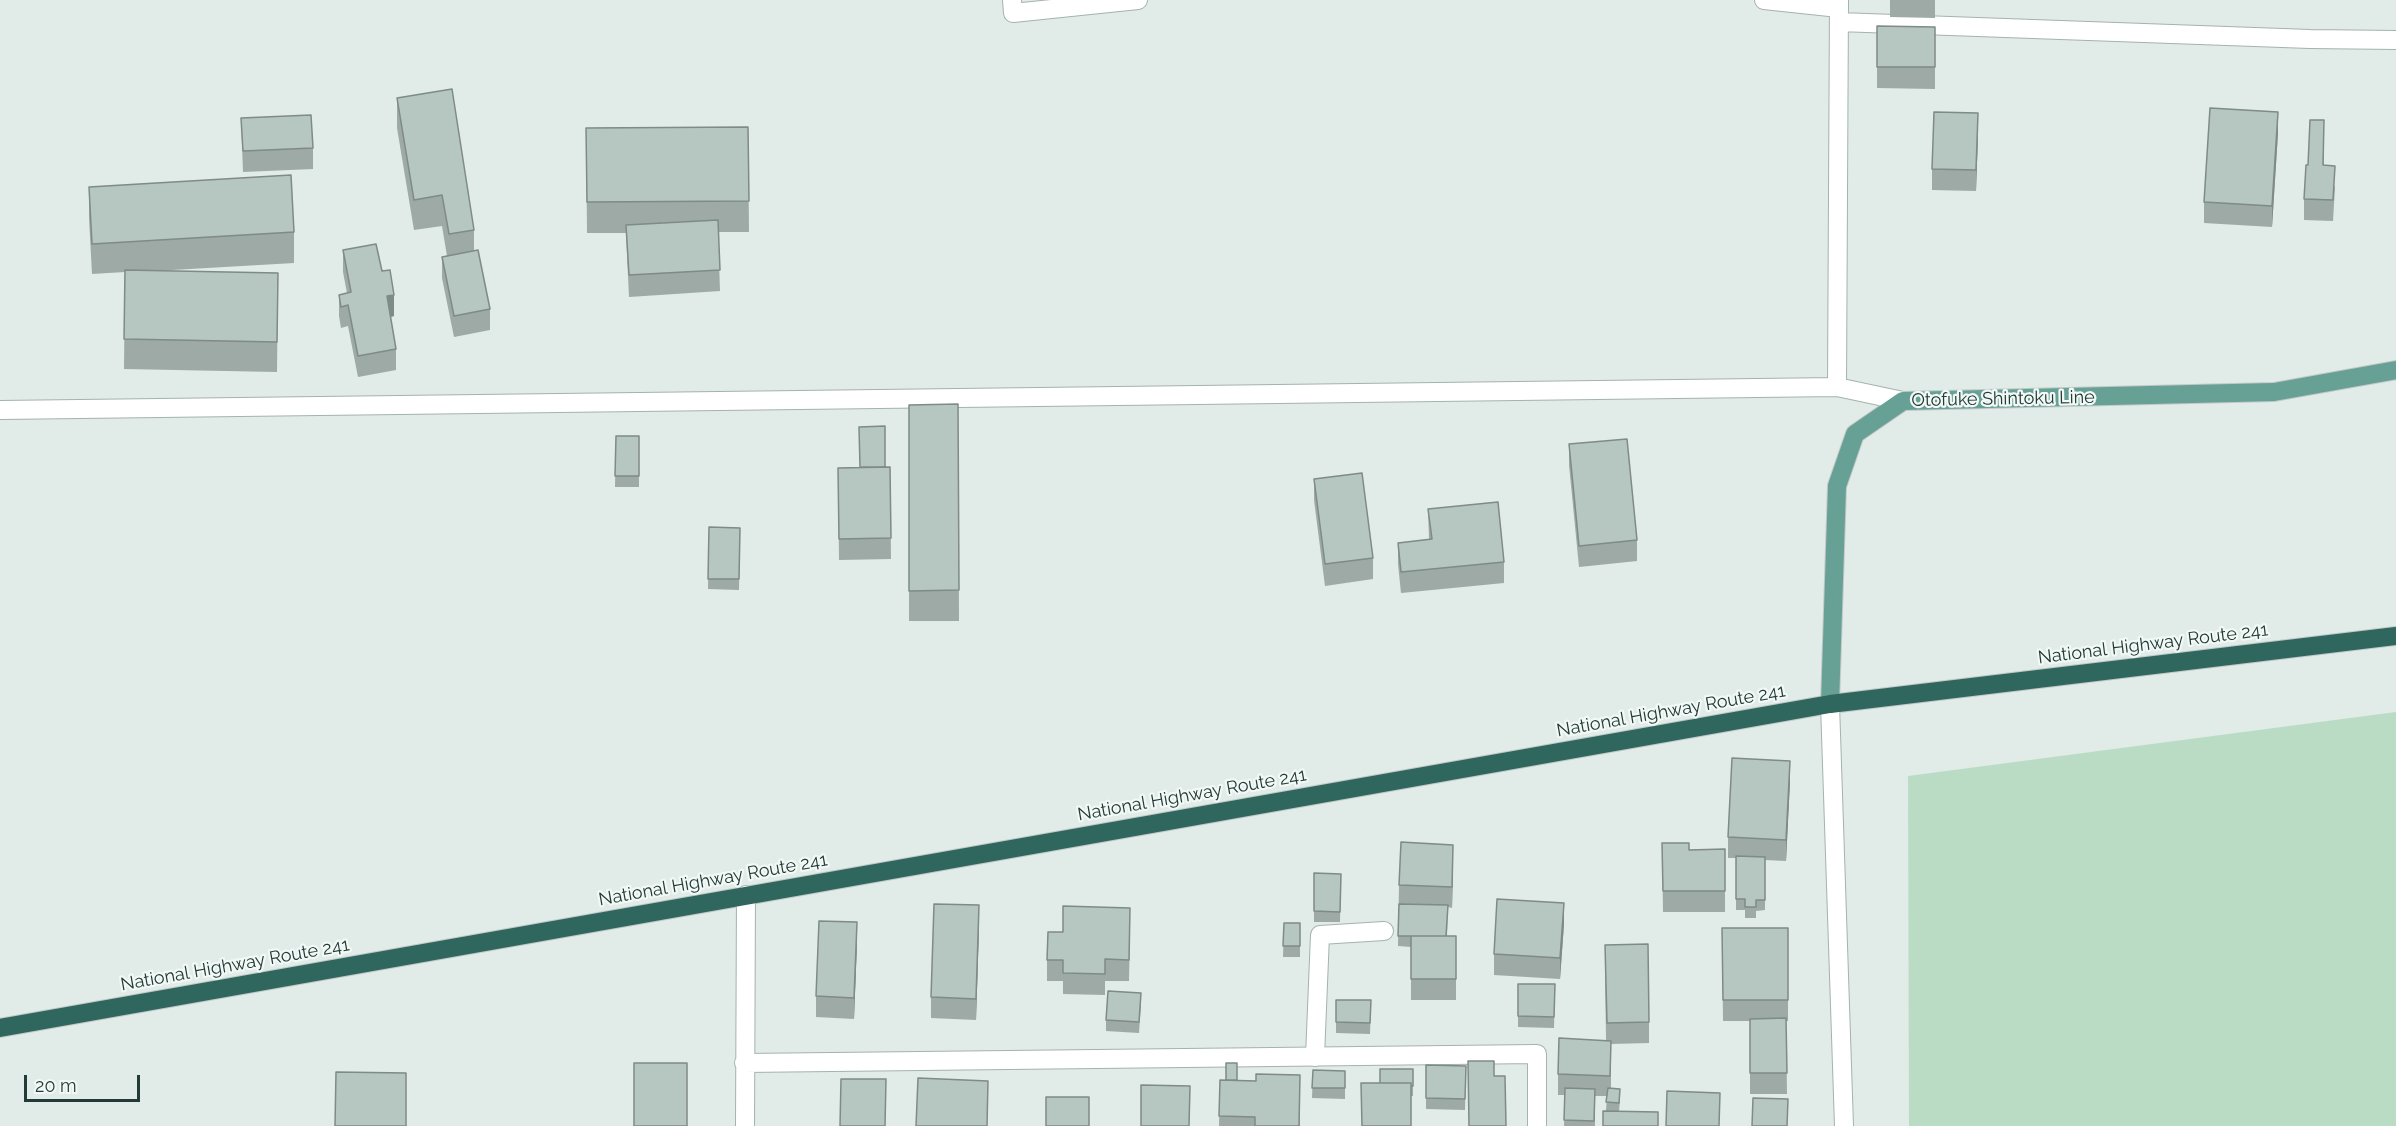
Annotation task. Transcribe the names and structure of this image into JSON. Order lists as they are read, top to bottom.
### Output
{
  "streets": {
    "highway": ["National Highway Route 241"],
    "main road": ["Otofuke Shintoku Line"]
  },
  "crossings": [
    ["Otofuke Shintoku Line", "National Highway Route 241"]
  ],
  "scale_bar": "20 m"
}
